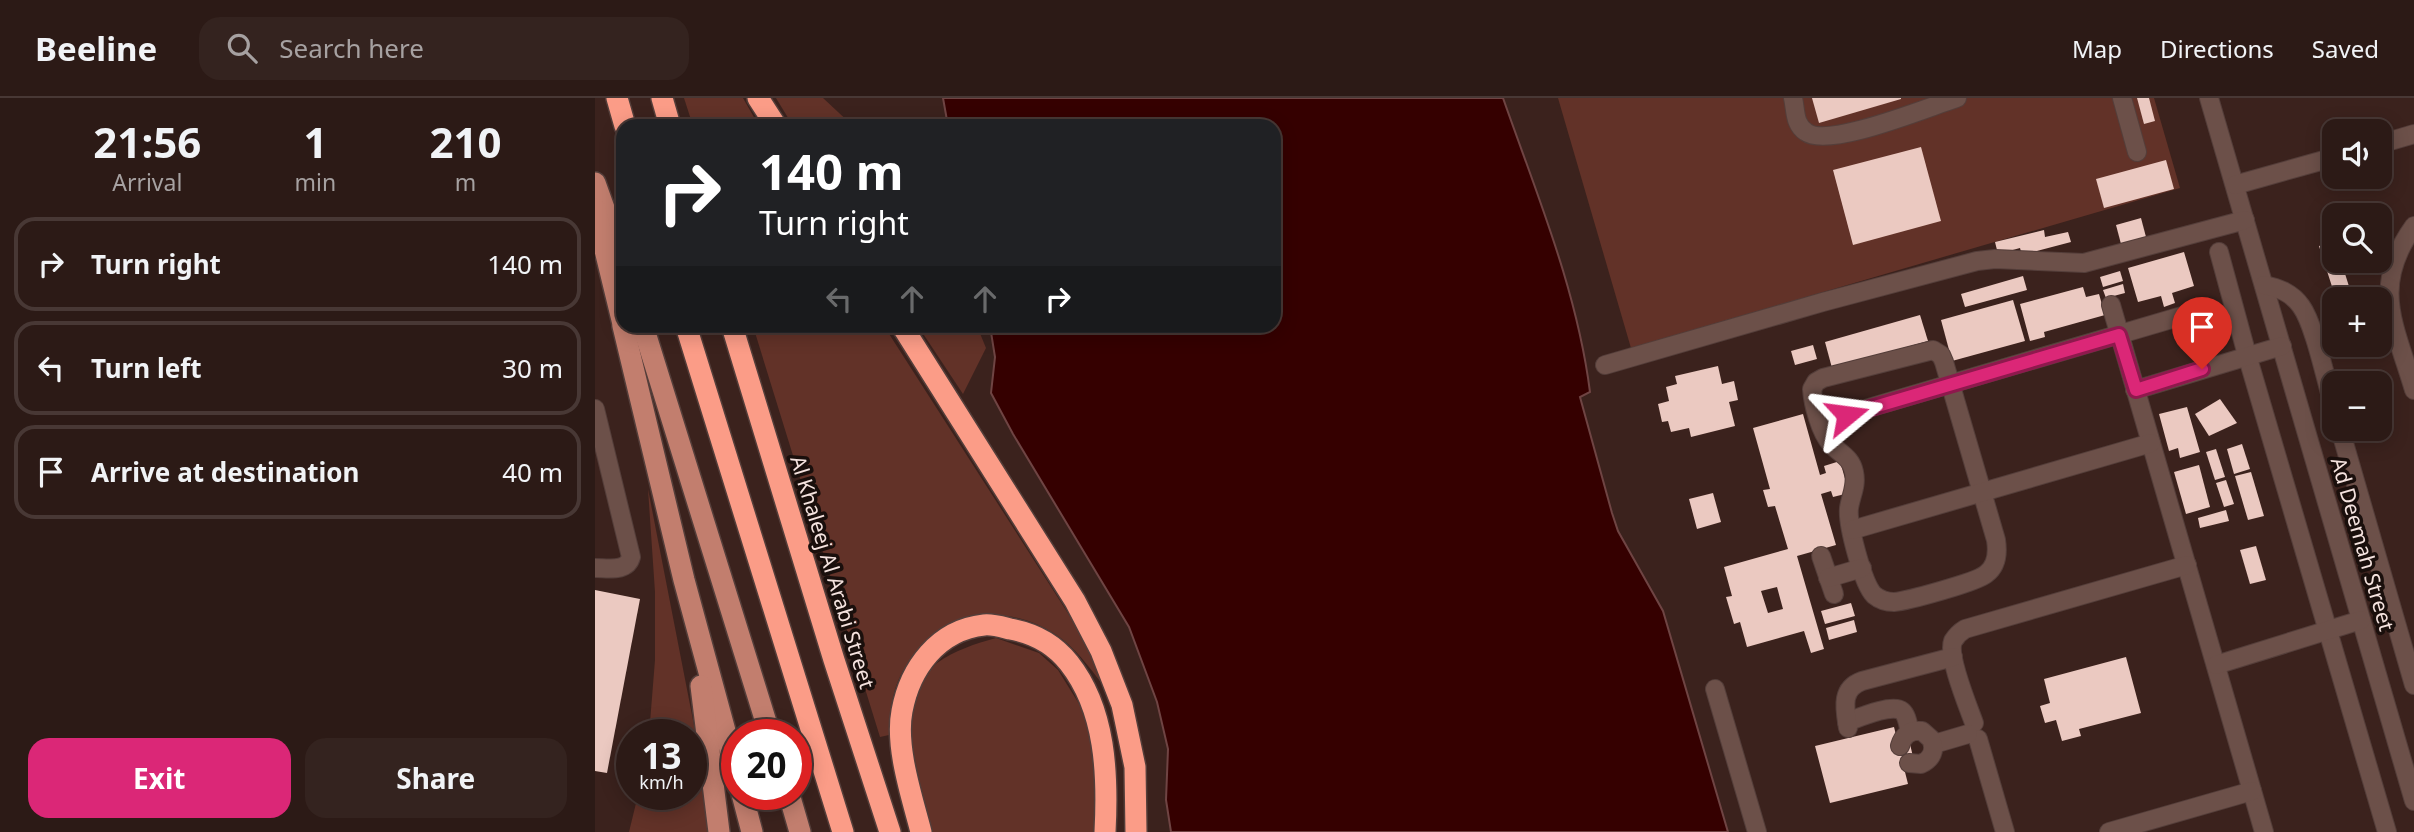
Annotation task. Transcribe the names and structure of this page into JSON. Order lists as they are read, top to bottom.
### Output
{
  "streets": {
    "highway": ["Al Khaleej Al Arabi Street"],
    "street": ["Ad Deemah Street"]
  },
  "page": {
    "header": "Beeline",
    "search": "Search here",
    "nav": ["Map", "Directions", "Saved"],
    "eta": [
      "21:56",
      "Arrival",
      "1",
      "min",
      "210",
      "m"
    ],
    "map_buttons": ["+", "−"],
    "turn": ["140 m", "Turn right"],
    "list": [
      {
        "name": "Turn right",
        "value": "140 m"
      },
      {
        "name": "Turn left",
        "value": "30 m"
      },
      {
        "name": "Arrive at destination",
        "value": "40 m"
      }
    ],
    "speed": "13 km/h",
    "limit": "20",
    "buttons": ["Exit", "Share"]
  }
}
